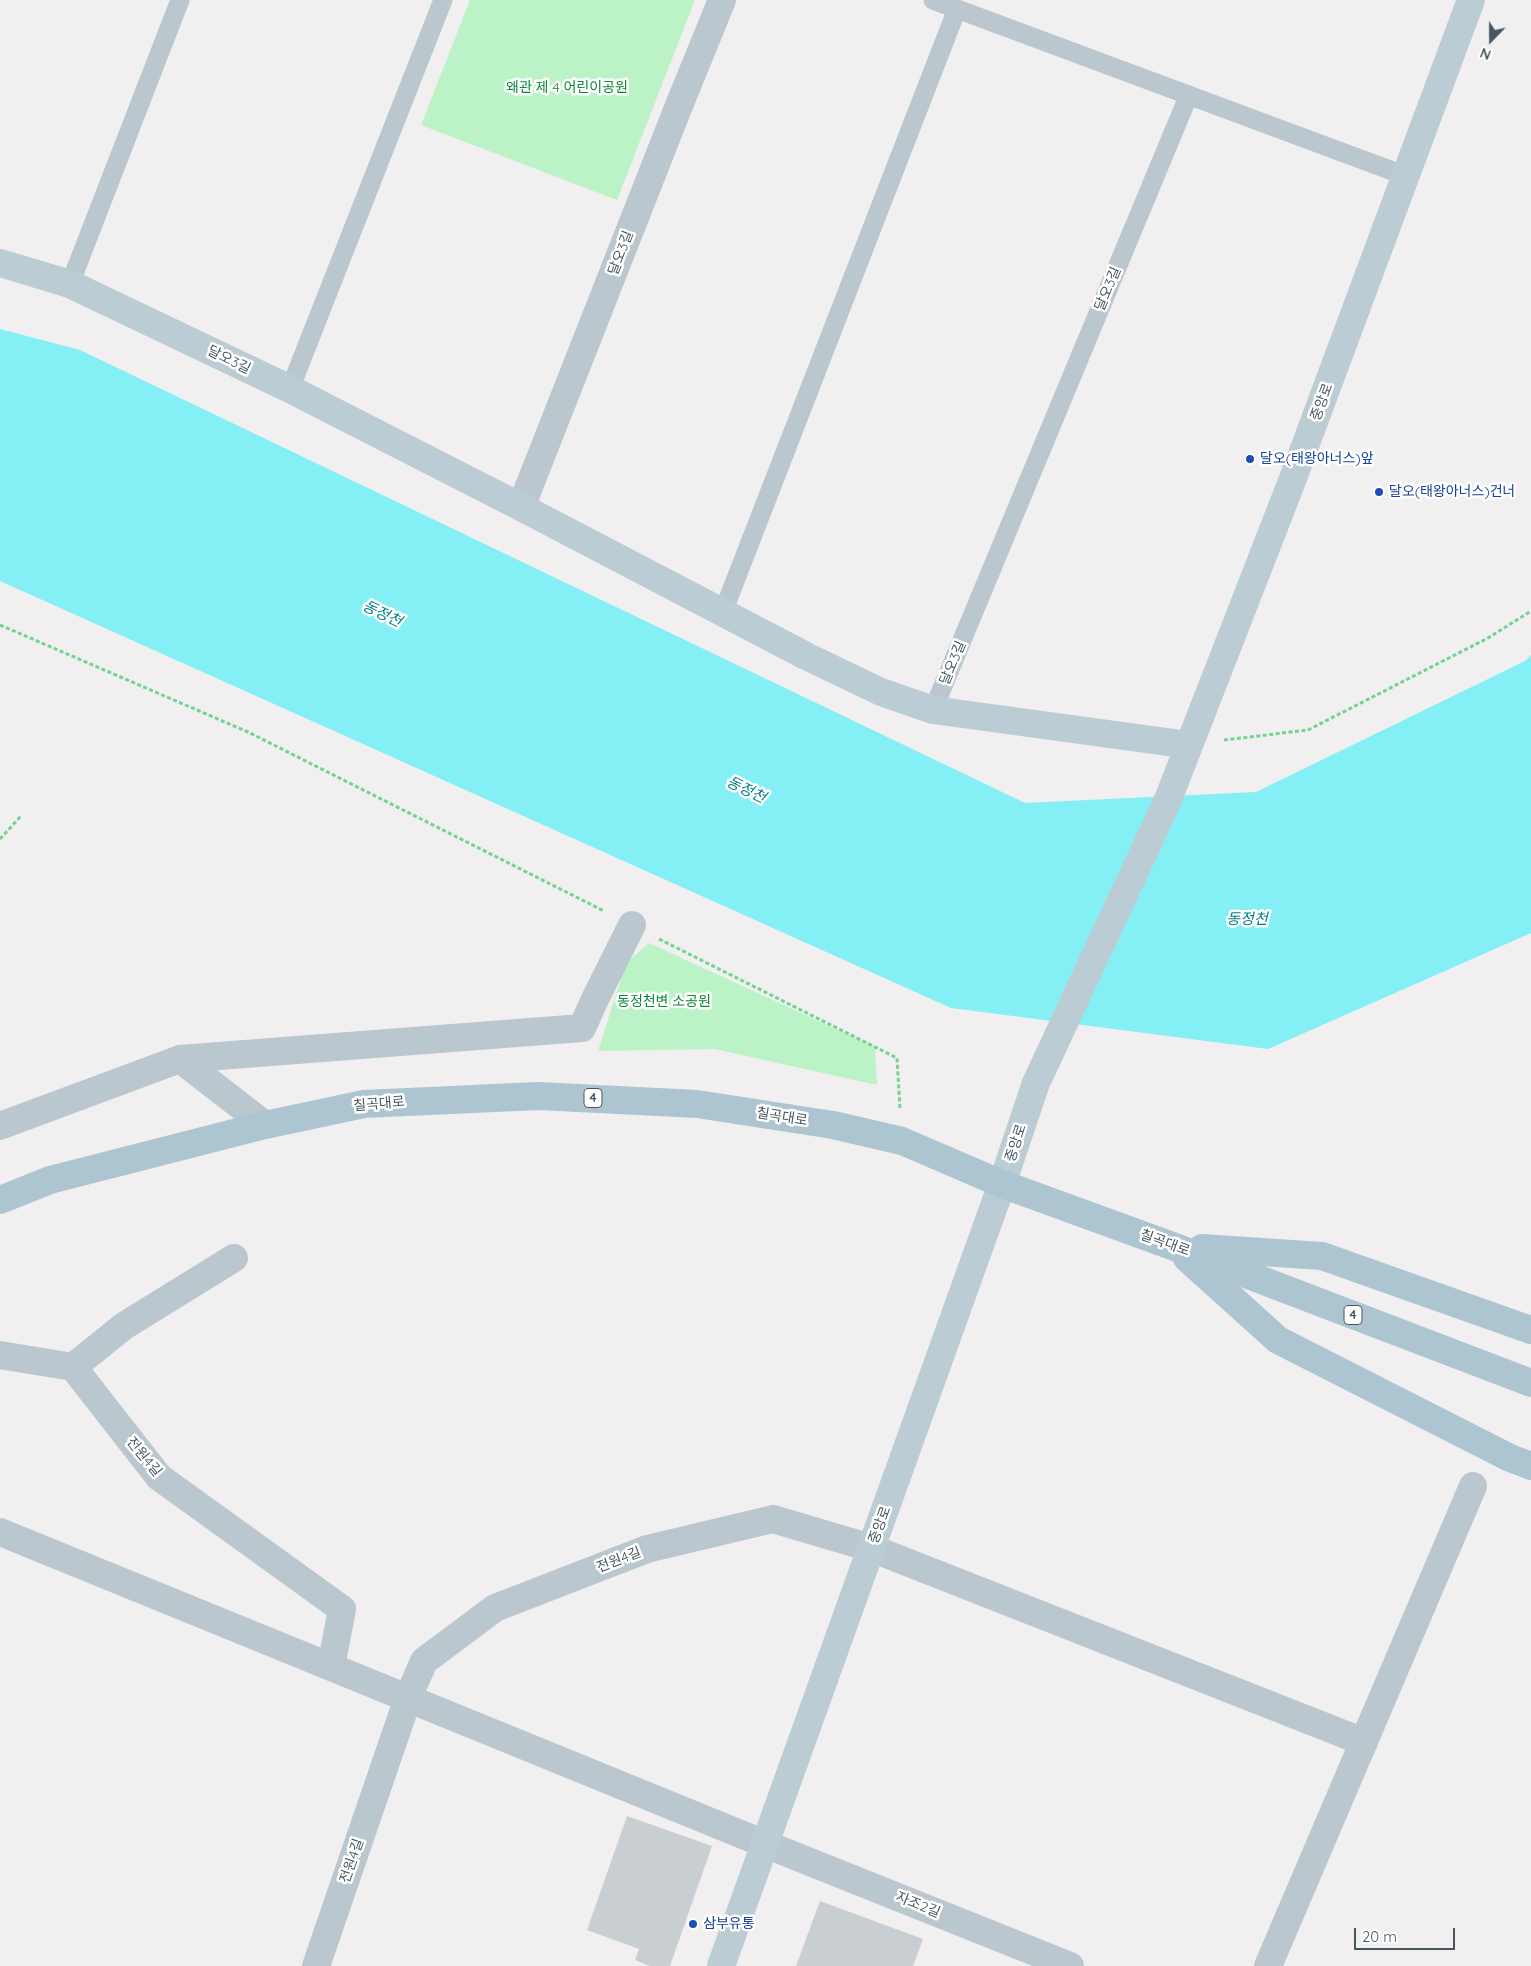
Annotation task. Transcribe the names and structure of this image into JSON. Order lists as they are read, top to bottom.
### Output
{
  "streets": {
    "main road": ["4", "칠곡대로"],
    "street": [
      "달오3길",
      "중앙로",
      "전원4길",
      "자조2길"
    ]
  },
  "crossings": [
    ["달오3길", "중앙로"],
    ["중앙로", "칠곡대로"],
    ["중앙로", "전원4길"],
    ["중앙로", "자조2길"]
  ],
  "water": ["동정천"],
  "parks": ["왜관 제 4 어린이공원", "동정천변 소공원"],
  "places": ["달오(태왕아너스)앞", "달오(태왕아너스)건너", "삼부유통"],
  "scale_bar": "20 m",
  "north": "bottom"
}
